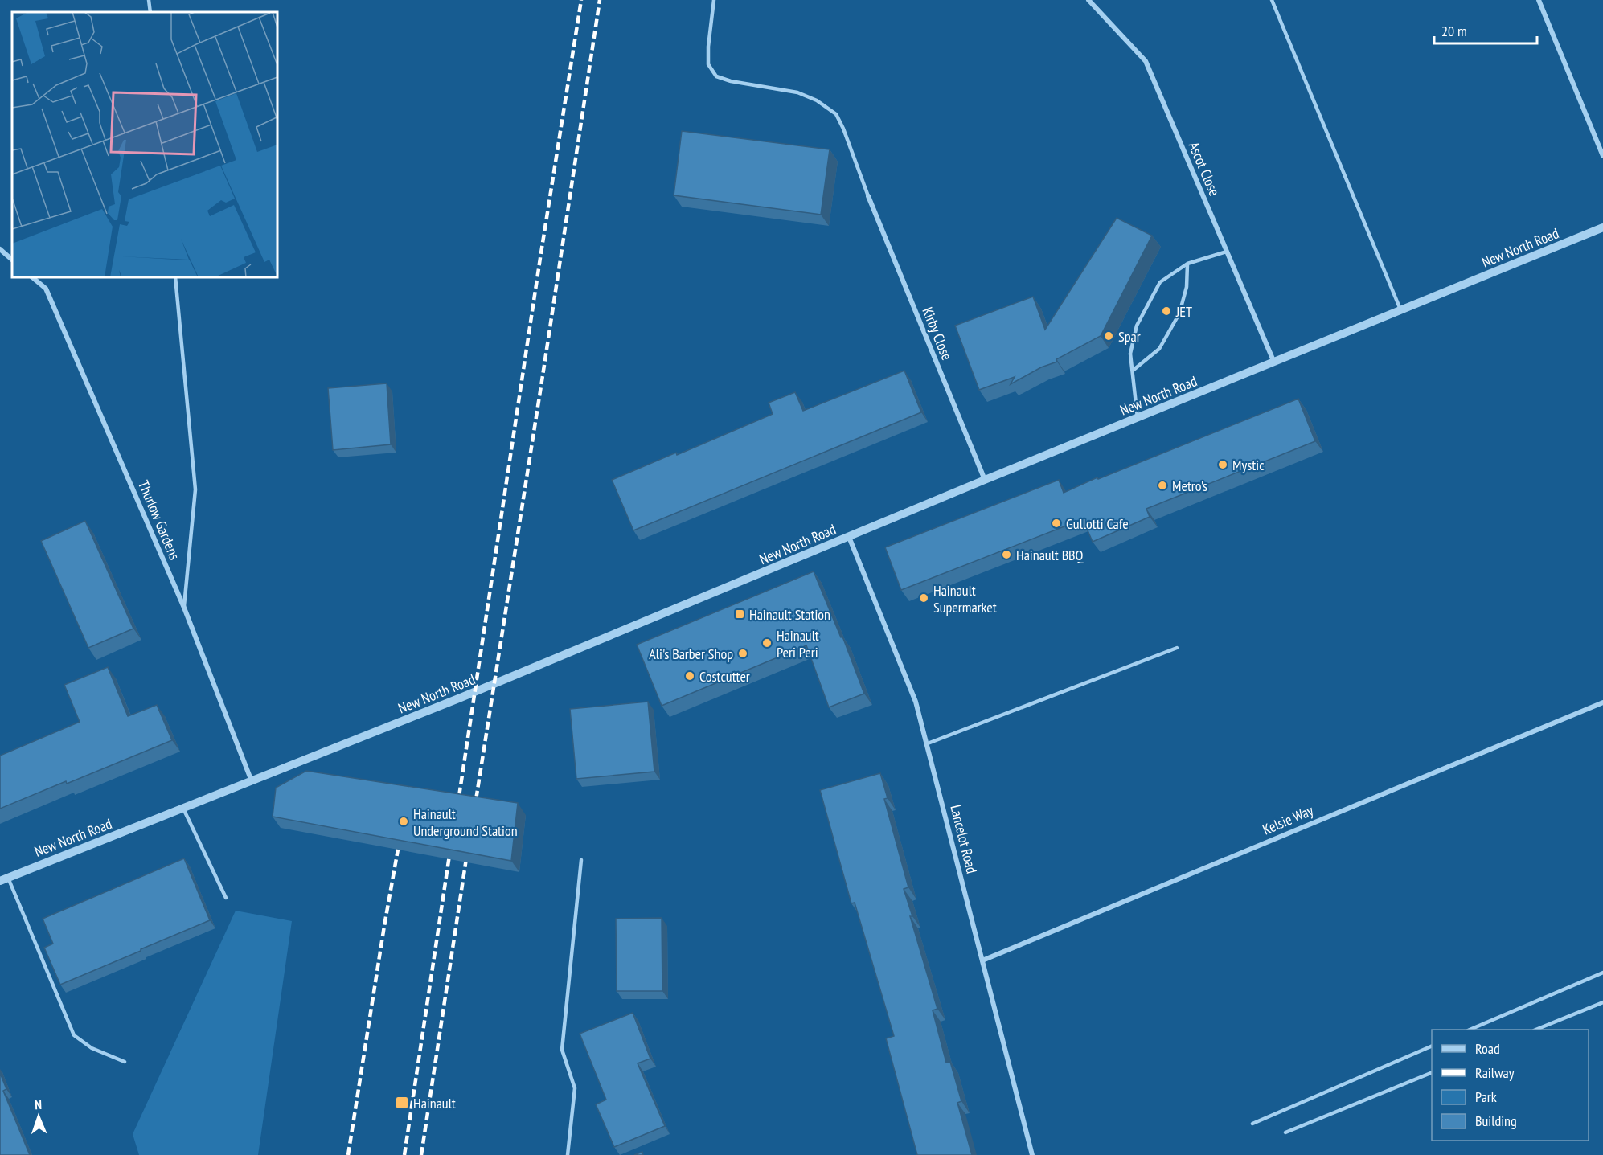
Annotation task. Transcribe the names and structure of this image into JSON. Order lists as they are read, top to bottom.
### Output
{
  "streets": {
    "street": [
      "Ascot Close",
      "New North Road",
      "Kirby Close",
      "Thurlow Gardens",
      "Kelsie Way",
      "Lancelot Road"
    ]
  },
  "crossings": [
    ["Ascot Close", "New North Road"],
    ["New North Road", "Kirby Close"],
    ["New North Road", "Thurlow Gardens"],
    ["New North Road", "Lancelot Road"],
    ["Kelsie Way", "Lancelot Road"]
  ],
  "places": {
    "other": [
      "JET",
      "Spar",
      "Mystic",
      "Metro's",
      "Gullotti Cafe",
      "Hainault BBQ",
      "Hainault Supermarket",
      "Hainault Peri Peri",
      "Ali's Barber Shop",
      "Costcutter",
      "Hainault Underground Station"
    ],
    "transit": ["Hainault Station", "Hainault"]
  },
  "legend": [
    "Road",
    "Railway",
    "Park",
    "Building"
  ],
  "scale_bar": "20 m",
  "north": "top"
}
